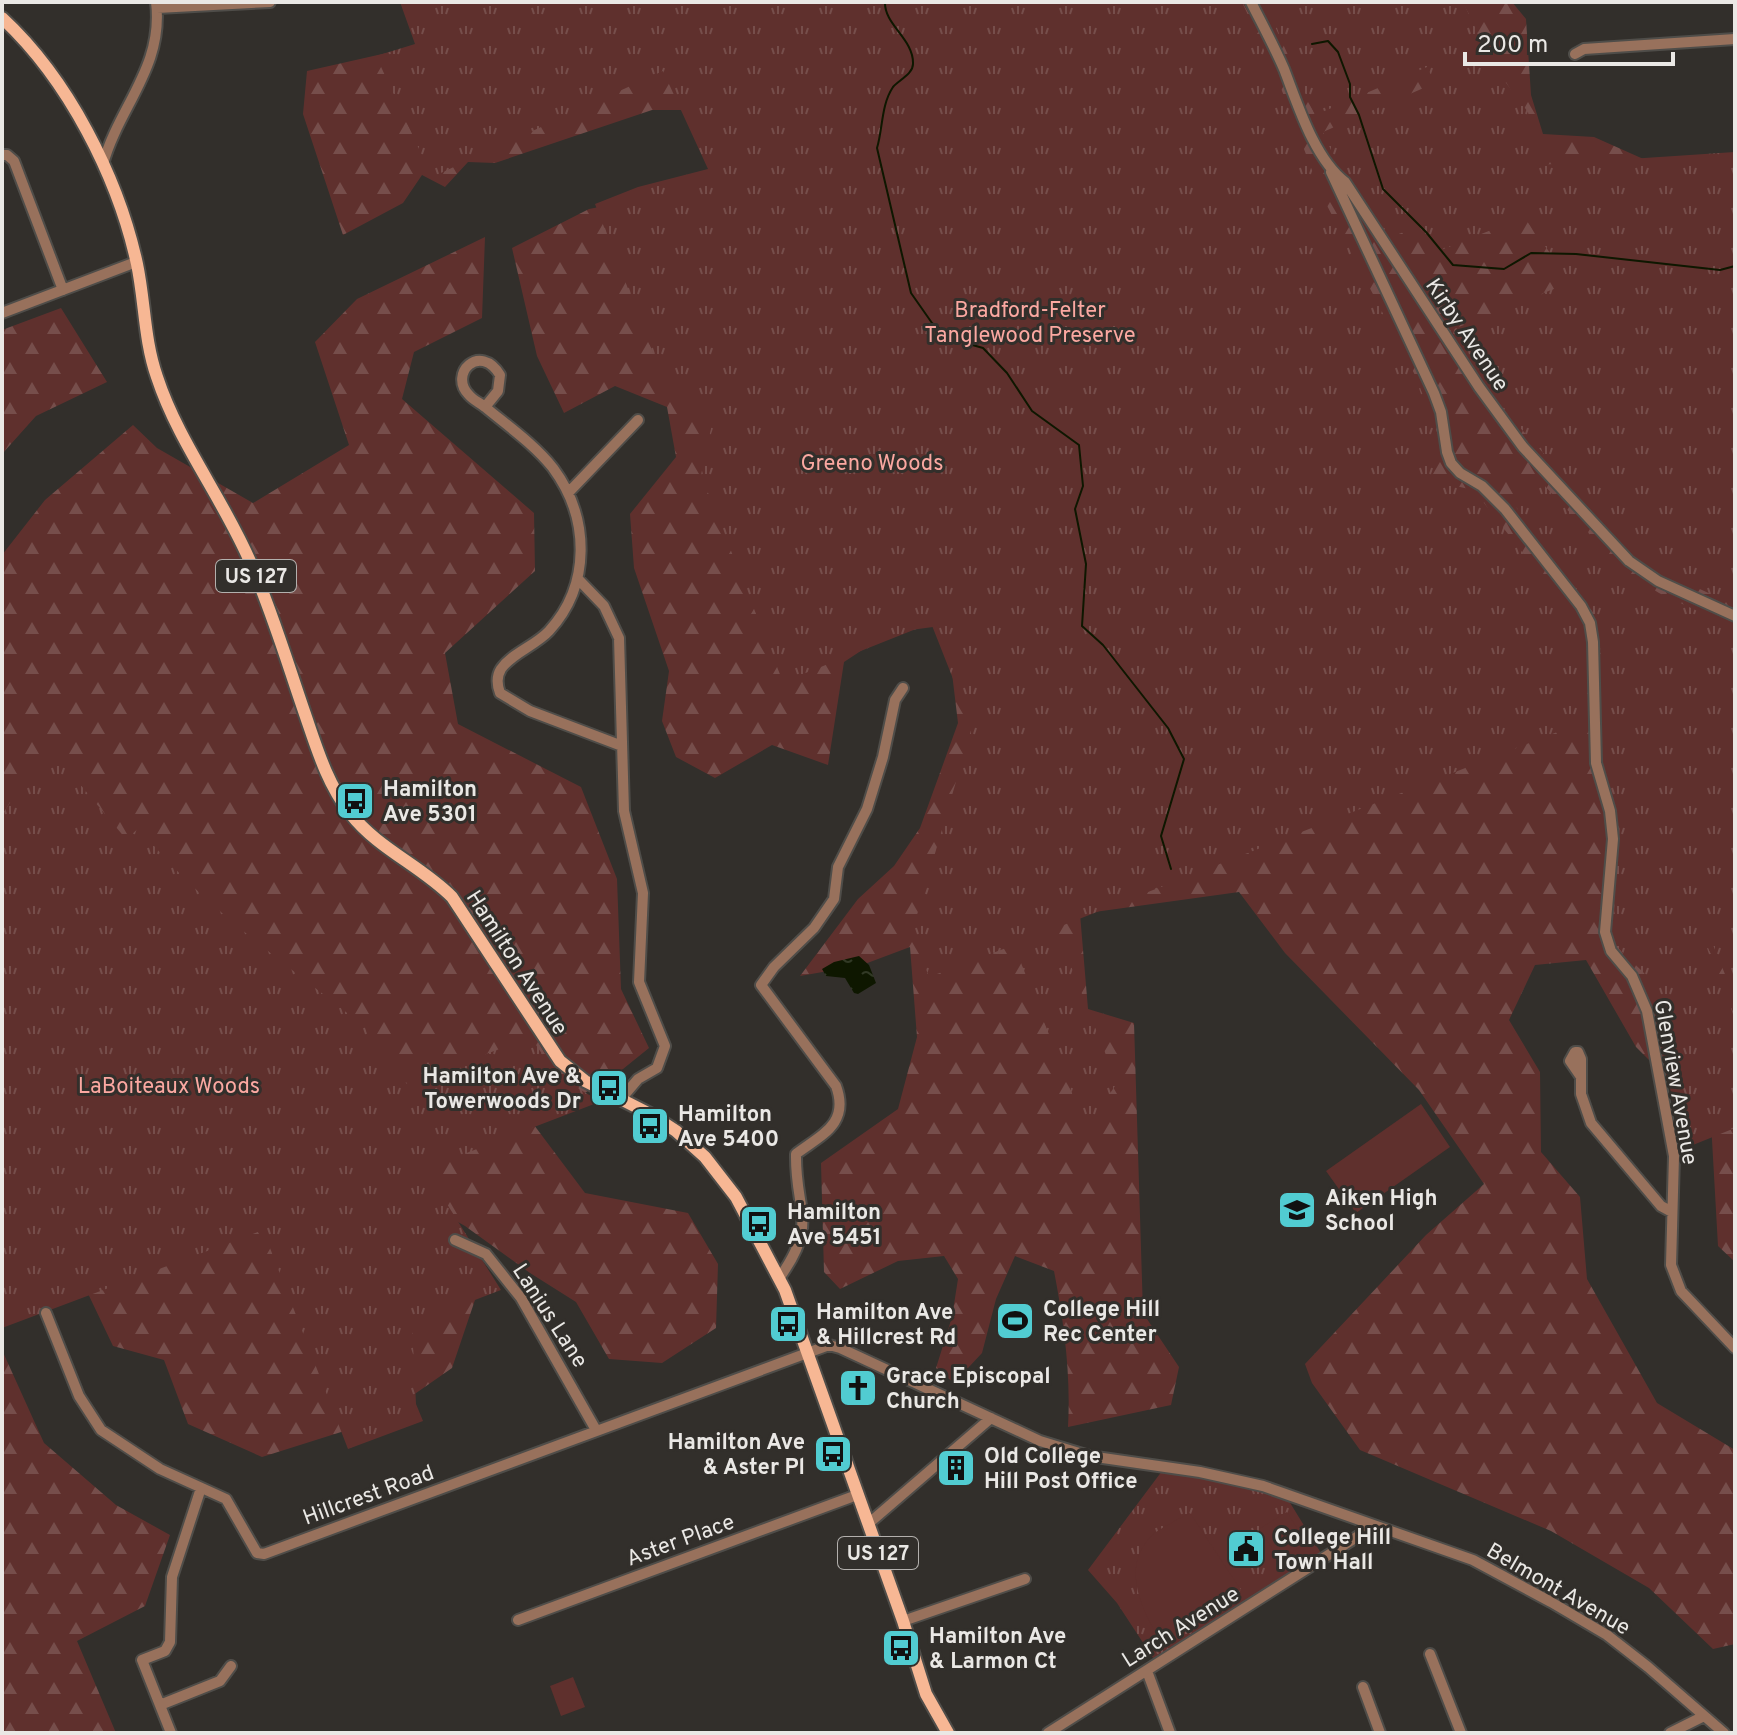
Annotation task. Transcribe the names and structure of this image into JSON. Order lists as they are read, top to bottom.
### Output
{
  "streets": {
    "main road": ["US 127", "Hamilton Avenue"],
    "street": [
      "Kirby Avenue",
      "Glenview Avenue",
      "Lanius Lane",
      "Hillcrest Road",
      "Aster Place",
      "Belmont Avenue",
      "Larch Avenue"
    ]
  },
  "crossings": [
    ["Kirby Avenue", "Glenview Avenue"],
    ["Hamilton Avenue", "Hillcrest Road"],
    ["Hamilton Avenue", "Aster Place"],
    ["Hamilton Avenue", "Belmont Avenue"],
    ["Lanius Lane", "Hillcrest Road"],
    ["Hillcrest Road", "Belmont Avenue"],
    ["Belmont Avenue", "Larch Avenue"]
  ],
  "parks": ["Bradford-Felter Tanglewood Preserve", "Greeno Woods", "LaBoiteaux Woods"],
  "places": {
    "bus stop": [
      "Hamilton Ave 5301",
      "Hamilton Ave & Towerwoods Dr",
      "Hamilton Ave 5400",
      "Hamilton Ave 5451",
      "Hamilton Ave & Hillcrest Rd",
      "Hamilton Ave & Aster Pl",
      "Hamilton Ave & Larmon Ct"
    ],
    "school or university": ["Aiken High School"],
    "sports": ["College Hill Rec Center"],
    "church": ["Grace Episcopal Church"],
    "building": ["Old College Hill Post Office"],
    "public building": ["College Hill Town Hall"]
  },
  "scale_bar": "200 m"
}
